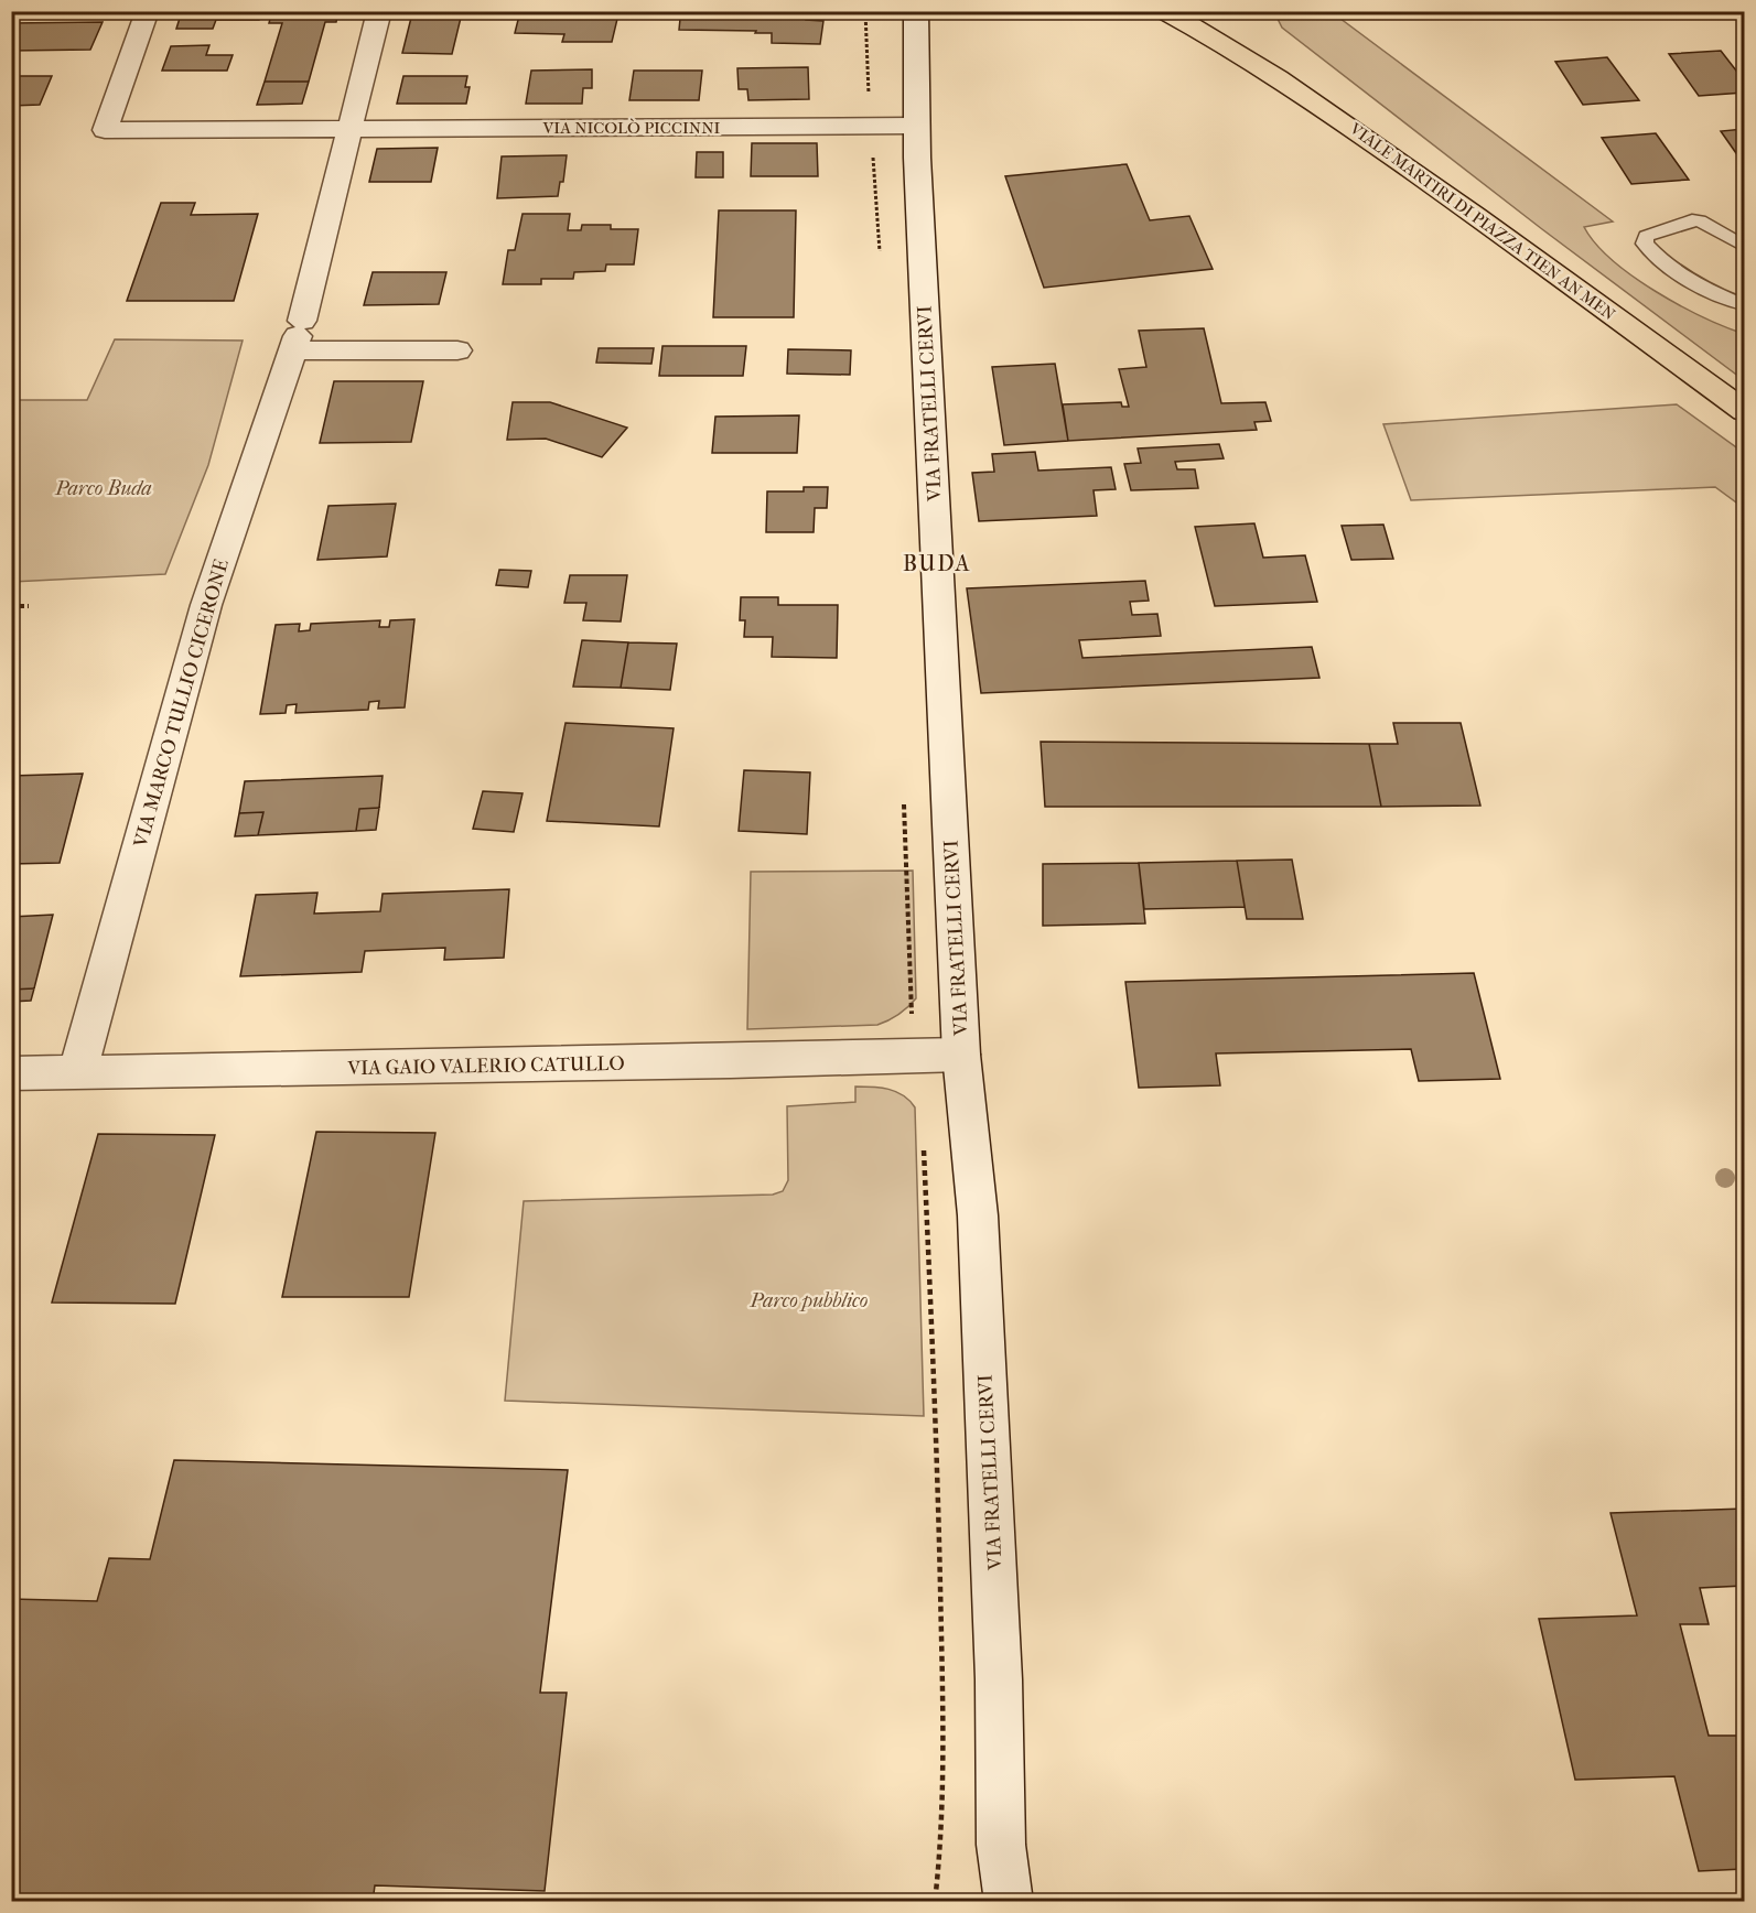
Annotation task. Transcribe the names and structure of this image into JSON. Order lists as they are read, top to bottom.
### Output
{
  "streets": {
    "main road": ["VIALE MARTIRI DI PIAZZA TIEN AN MEN"],
    "street": [
      "VIA NICOLÒ PICCINNI",
      "VIA FRATELLI CERVI",
      "VIA MARCO TULLIO CICERONE",
      "VIA GAIO VALERIO CATULLO"
    ]
  },
  "crossings": [
    ["VIA NICOLÒ PICCINNI", "VIA FRATELLI CERVI"],
    ["VIA FRATELLI CERVI", "VIA GAIO VALERIO CATULLO"],
    ["VIA MARCO TULLIO CICERONE", "VIA GAIO VALERIO CATULLO"]
  ],
  "districts": ["BUDA"],
  "parks": ["Parco Buda", "Parco pubblico"]
}
